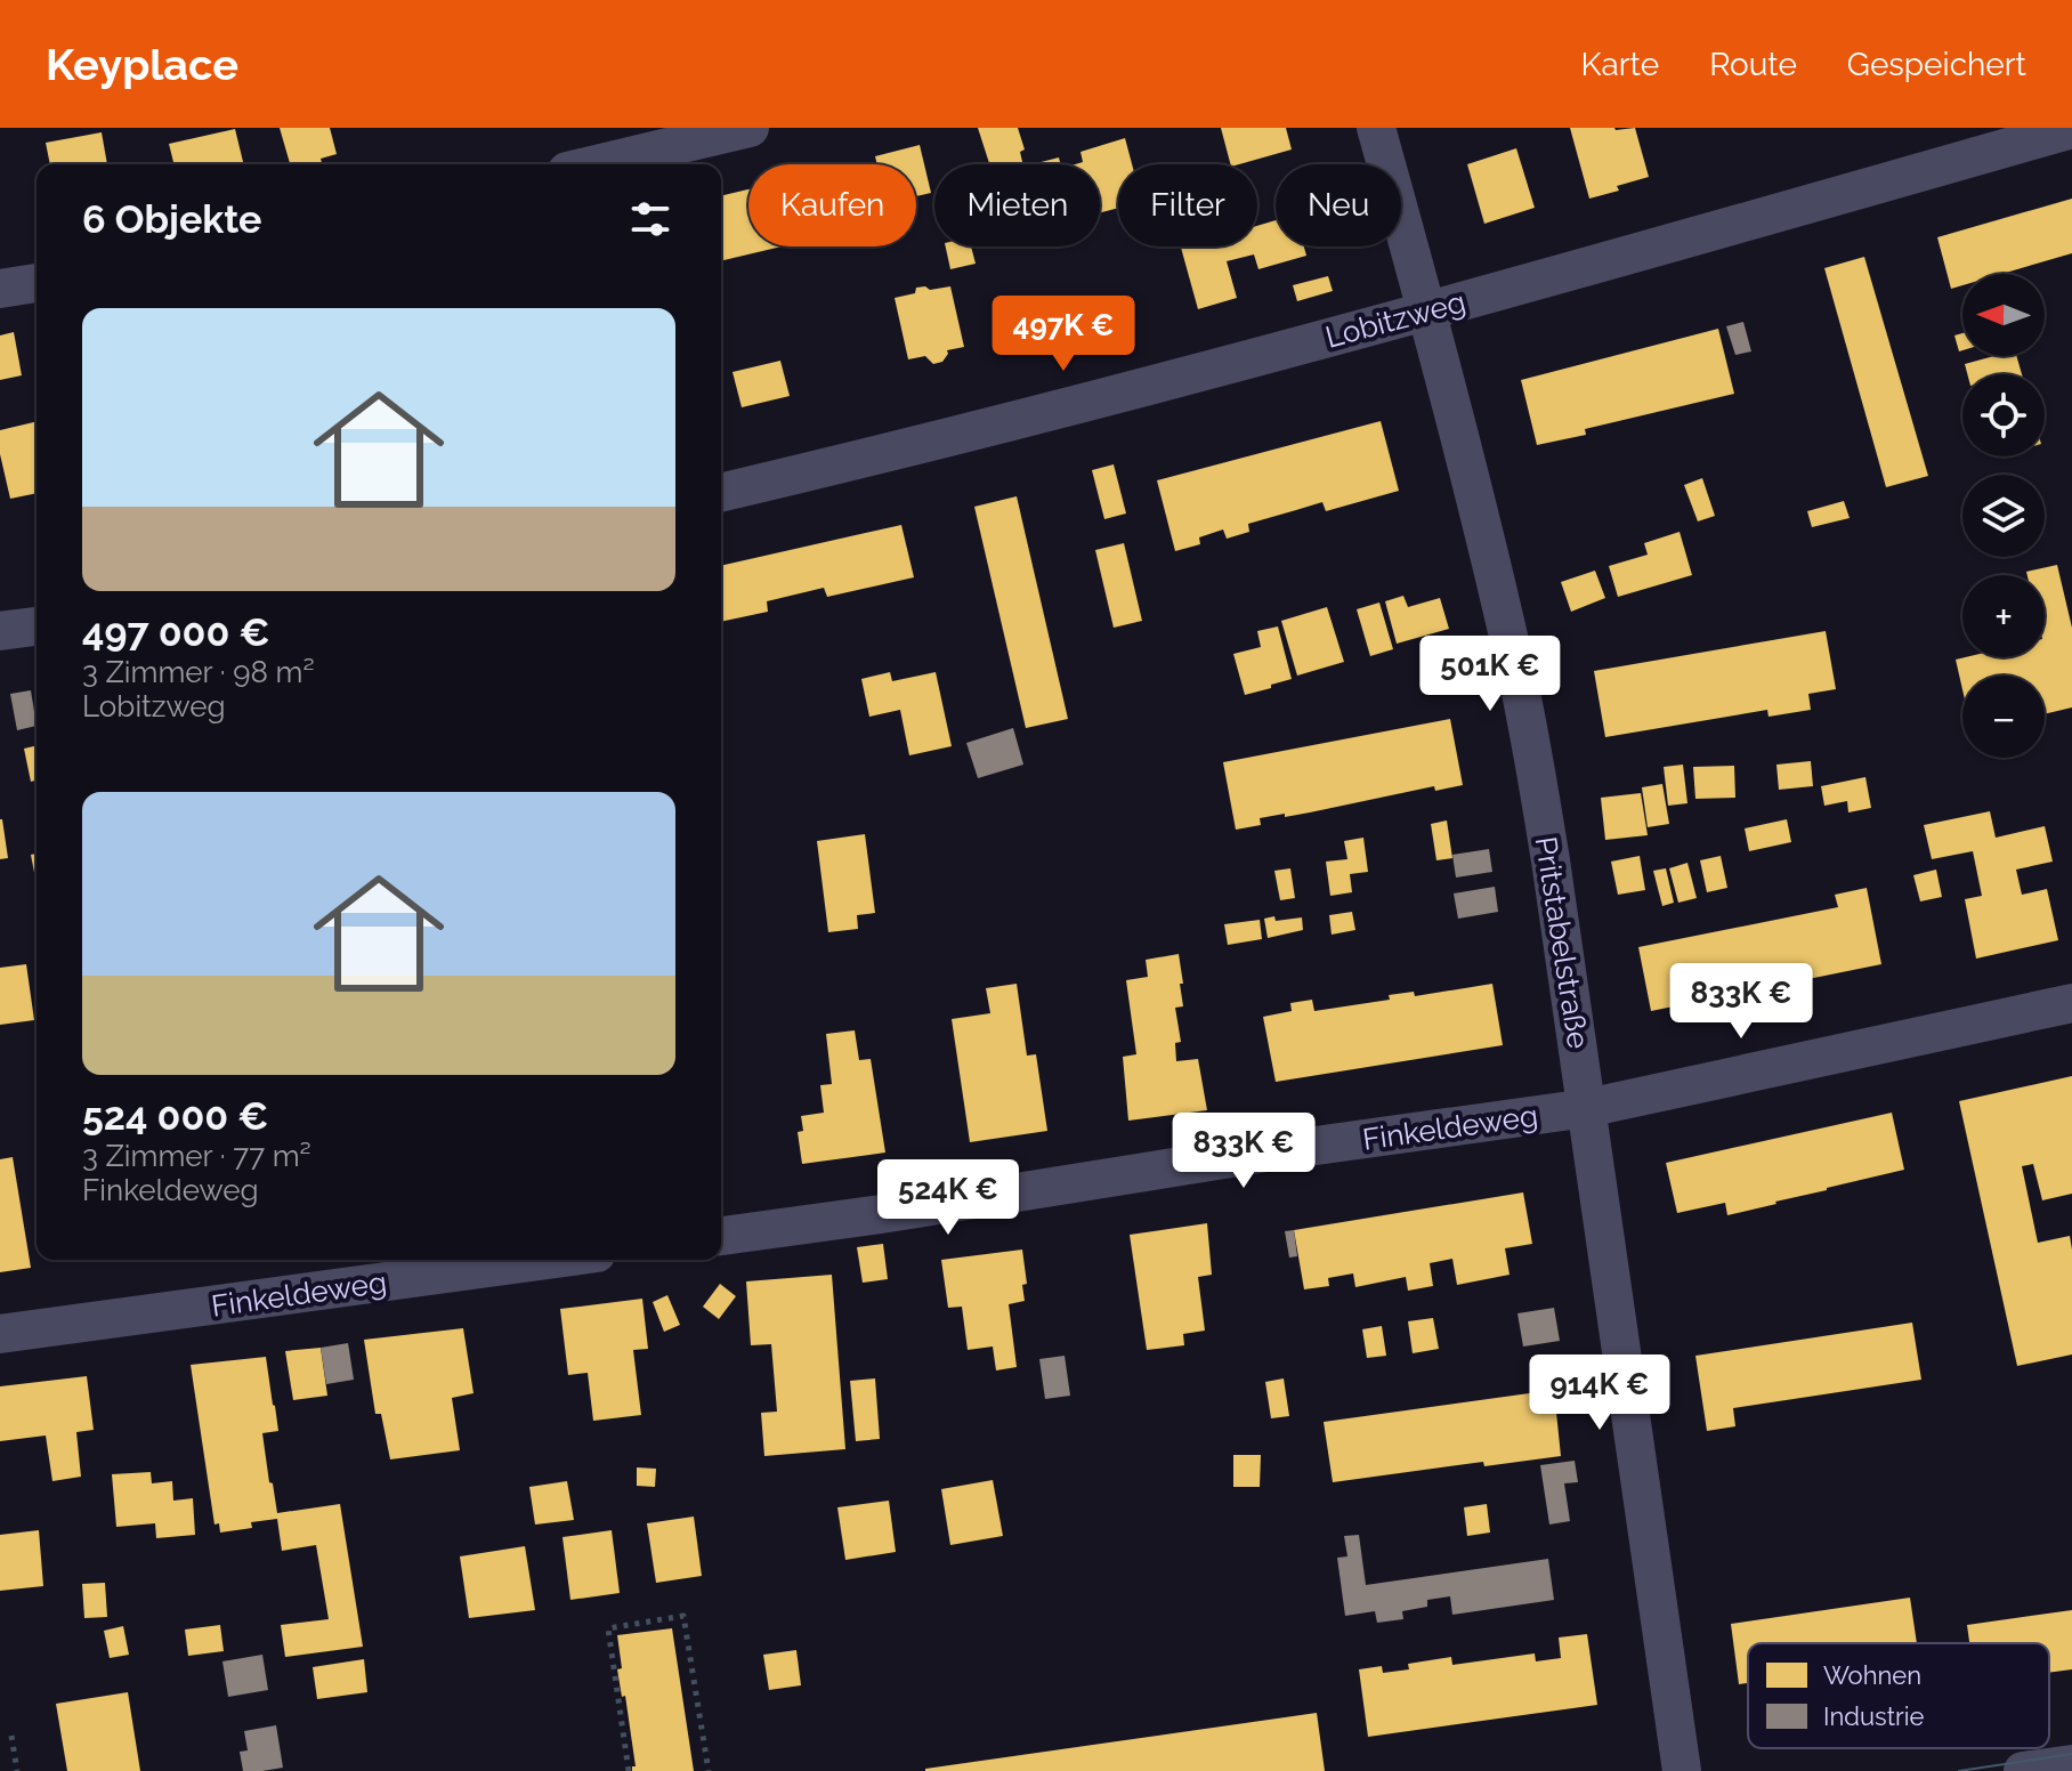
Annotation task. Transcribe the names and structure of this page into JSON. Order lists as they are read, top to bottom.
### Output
{
  "streets": {
    "street": ["Lobitzweg", "Pritstabelstraße", "Finkeldeweg"]
  },
  "crossings": [
    ["Lobitzweg", "Pritstabelstraße"],
    ["Pritstabelstraße", "Finkeldeweg"]
  ],
  "legend": ["Wohnen", "Industrie"],
  "north": "left",
  "page": {
    "header": "Keyplace",
    "nav": ["Karte", "Route", "Gespeichert"],
    "chip": [
      "Kaufen",
      "Mieten",
      "Filter",
      "Neu"
    ],
    "heading": "6 Objekte",
    "map_buttons": ["+", "−"],
    "list": [
      {
        "name": "497 000 €",
        "note": "3 Zimmer · 98 m² · Lobitzweg"
      },
      {
        "name": "524 000 €",
        "note": "3 Zimmer · 77 m² · Finkeldeweg"
      }
    ],
    "price": [
      "497K €",
      "501K €",
      "833K €",
      "833K €",
      "524K €",
      "914K €"
    ]
  }
}
